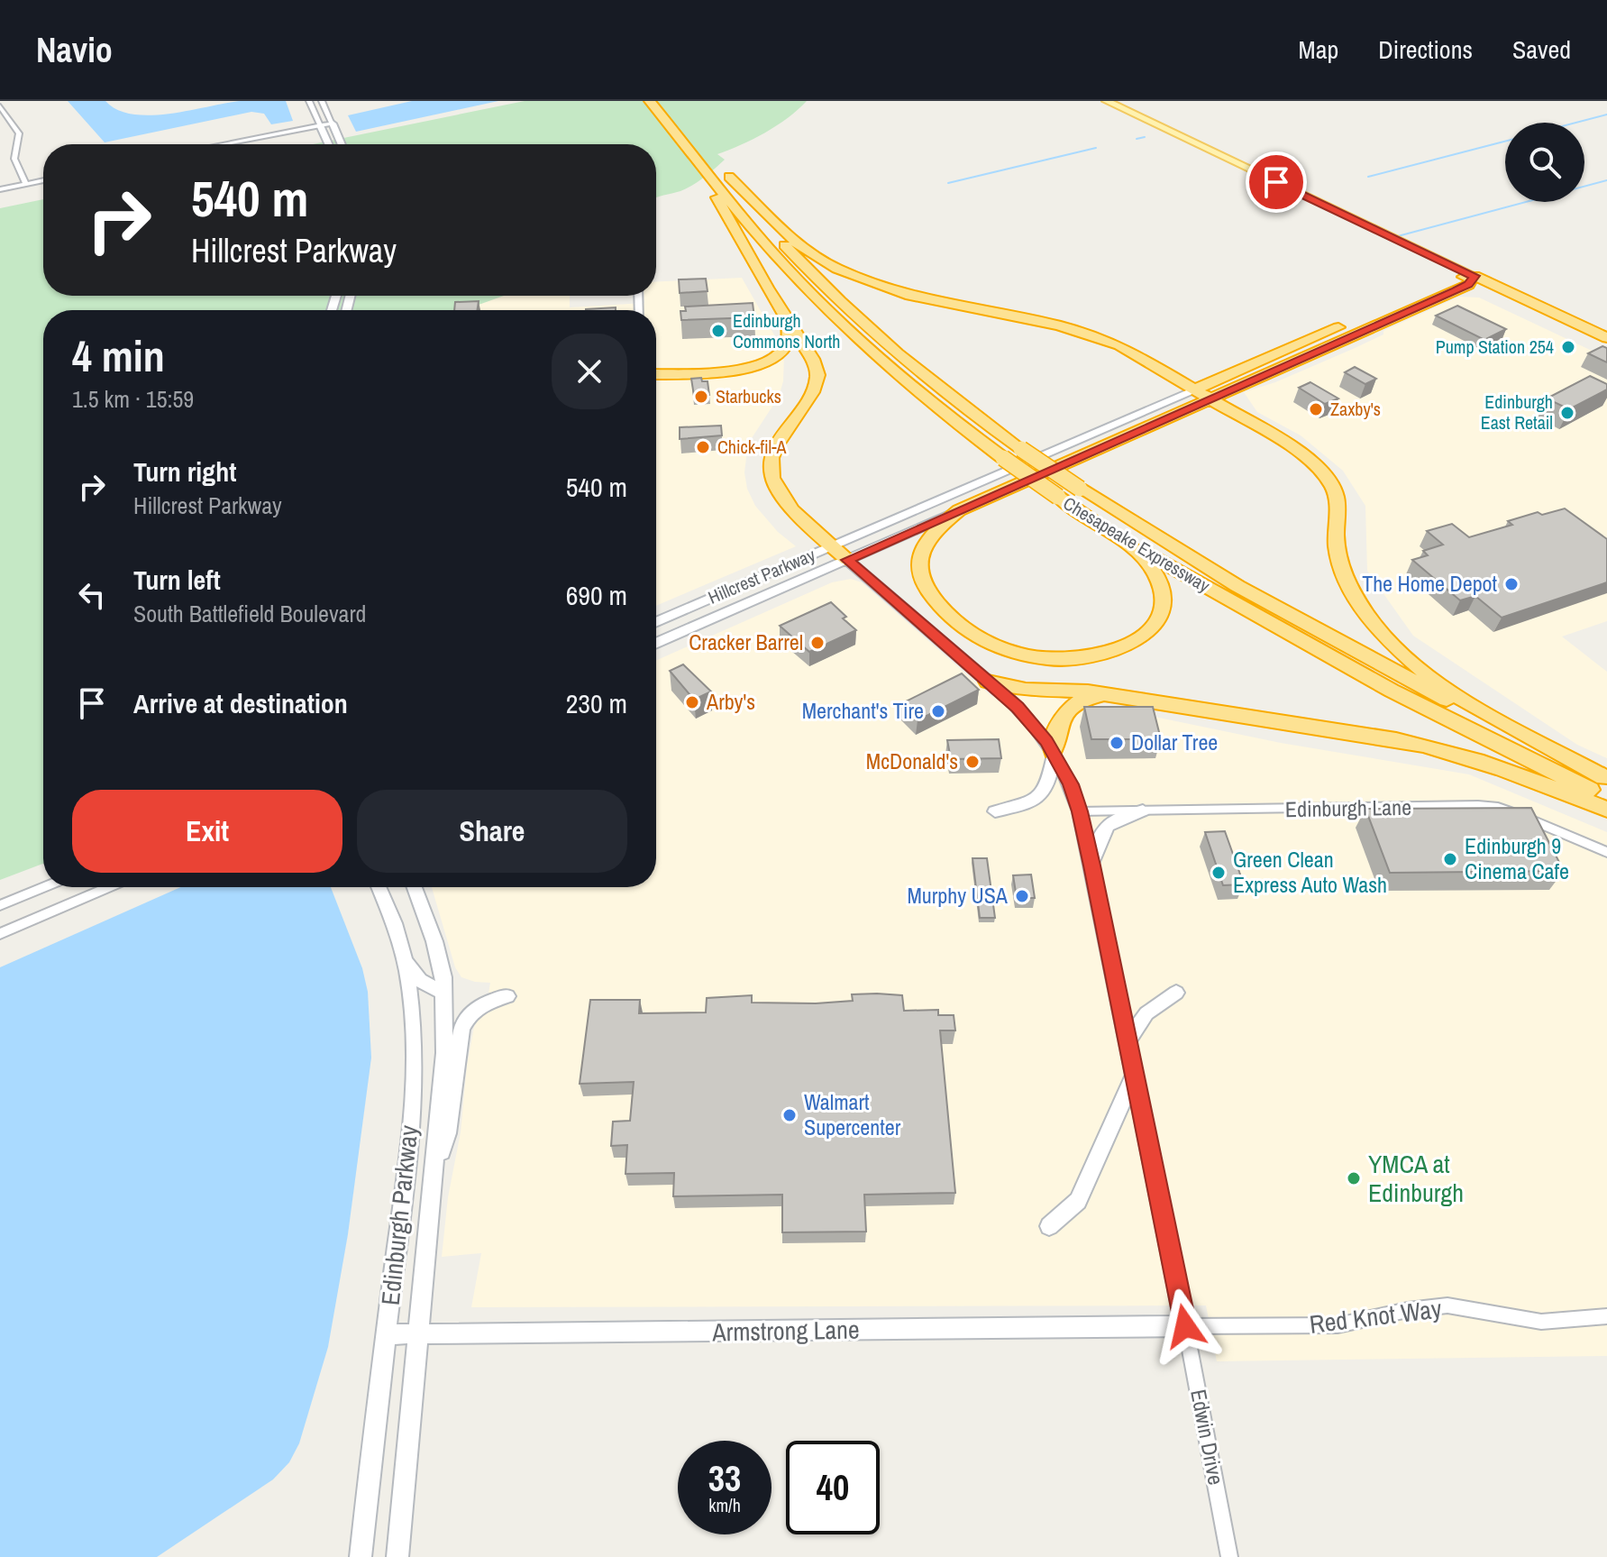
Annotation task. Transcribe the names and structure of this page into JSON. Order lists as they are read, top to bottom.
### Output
{
  "streets": {
    "highway": ["Chesapeake Expressway", "Hillcrest Parkway"],
    "main road": ["Edinburgh Parkway", "Armstrong Lane", "Edwin Drive"],
    "street": ["Edinburgh Lane", "Red Knot Way"]
  },
  "crossings": [
    ["Chesapeake Expressway", "Hillcrest Parkway"],
    ["Hillcrest Parkway", "Edwin Drive"],
    ["Edinburgh Lane", "Edwin Drive"],
    ["Edinburgh Parkway", "Armstrong Lane"],
    ["Red Knot Way", "Armstrong Lane"],
    ["Red Knot Way", "Edwin Drive"],
    ["Armstrong Lane", "Edwin Drive"]
  ],
  "places": [
    "Edinburgh Commons North",
    "Pump Station 254",
    "Starbucks",
    "Zaxby's",
    "Edinburgh East Retail",
    "Chick-fil-A",
    "The Home Depot",
    "Cracker Barrel",
    "Arby's",
    "Merchant's Tire",
    "Dollar Tree",
    "McDonald's",
    "Edinburgh 9 Cinema Cafe",
    "Green Clean Express Auto Wash",
    "Murphy USA",
    "Walmart Supercenter",
    "YMCA at Edinburgh"
  ],
  "page": {
    "header": "Navio",
    "nav": ["Map", "Directions", "Saved"],
    "turn": ["540 m", "Hillcrest Parkway"],
    "heading": ["4 min", "1.5 km · 15:59"],
    "list": [
      {
        "name": "Turn right",
        "note": "Hillcrest Parkway",
        "value": "540 m"
      },
      {
        "name": "Turn left",
        "note": "South Battlefield Boulevard",
        "value": "690 m"
      },
      {
        "name": "Arrive at destination",
        "value": "230 m"
      }
    ],
    "buttons": ["Exit", "Share"],
    "speed": "33 km/h",
    "limit": "40"
  }
}
